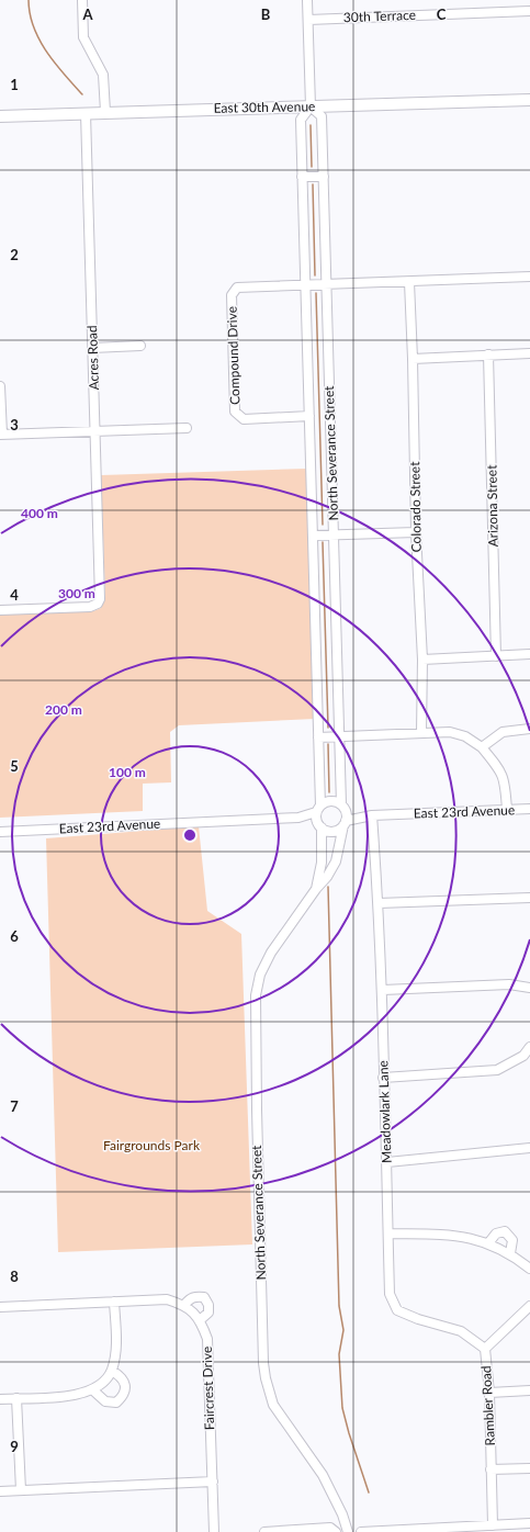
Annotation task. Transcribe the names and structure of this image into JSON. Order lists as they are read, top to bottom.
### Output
{
  "streets": {
    "main road": ["East 30th Avenue"],
    "street": [
      "30th Terrace",
      "Compound Drive",
      "Acres Road",
      "North Severance Street",
      "Arizona Street",
      "Colorado Street",
      "East 23rd Avenue",
      "Meadowlark Lane",
      "Faircrest Drive",
      "Rambler Road"
    ]
  },
  "crossings": [
    ["30th Terrace", "North Severance Street"],
    ["East 30th Avenue", "Acres Road"],
    ["East 30th Avenue", "North Severance Street"],
    ["Compound Drive", "North Severance Street"],
    ["Compound Drive", "Colorado Street"],
    ["North Severance Street", "East 23rd Avenue"],
    ["East 23rd Avenue", "Meadowlark Lane"],
    ["Meadowlark Lane", "Rambler Road"]
  ],
  "parks": ["Fairgrounds Park"],
  "grid": {
    "columns": ["A", "B", "C"],
    "rows": [
      "1",
      "2",
      "3",
      "4",
      "5",
      "6",
      "7",
      "8",
      "9"
    ]
  },
  "rings": [
    "400 m",
    "300 m",
    "200 m",
    "100 m"
  ]
}
